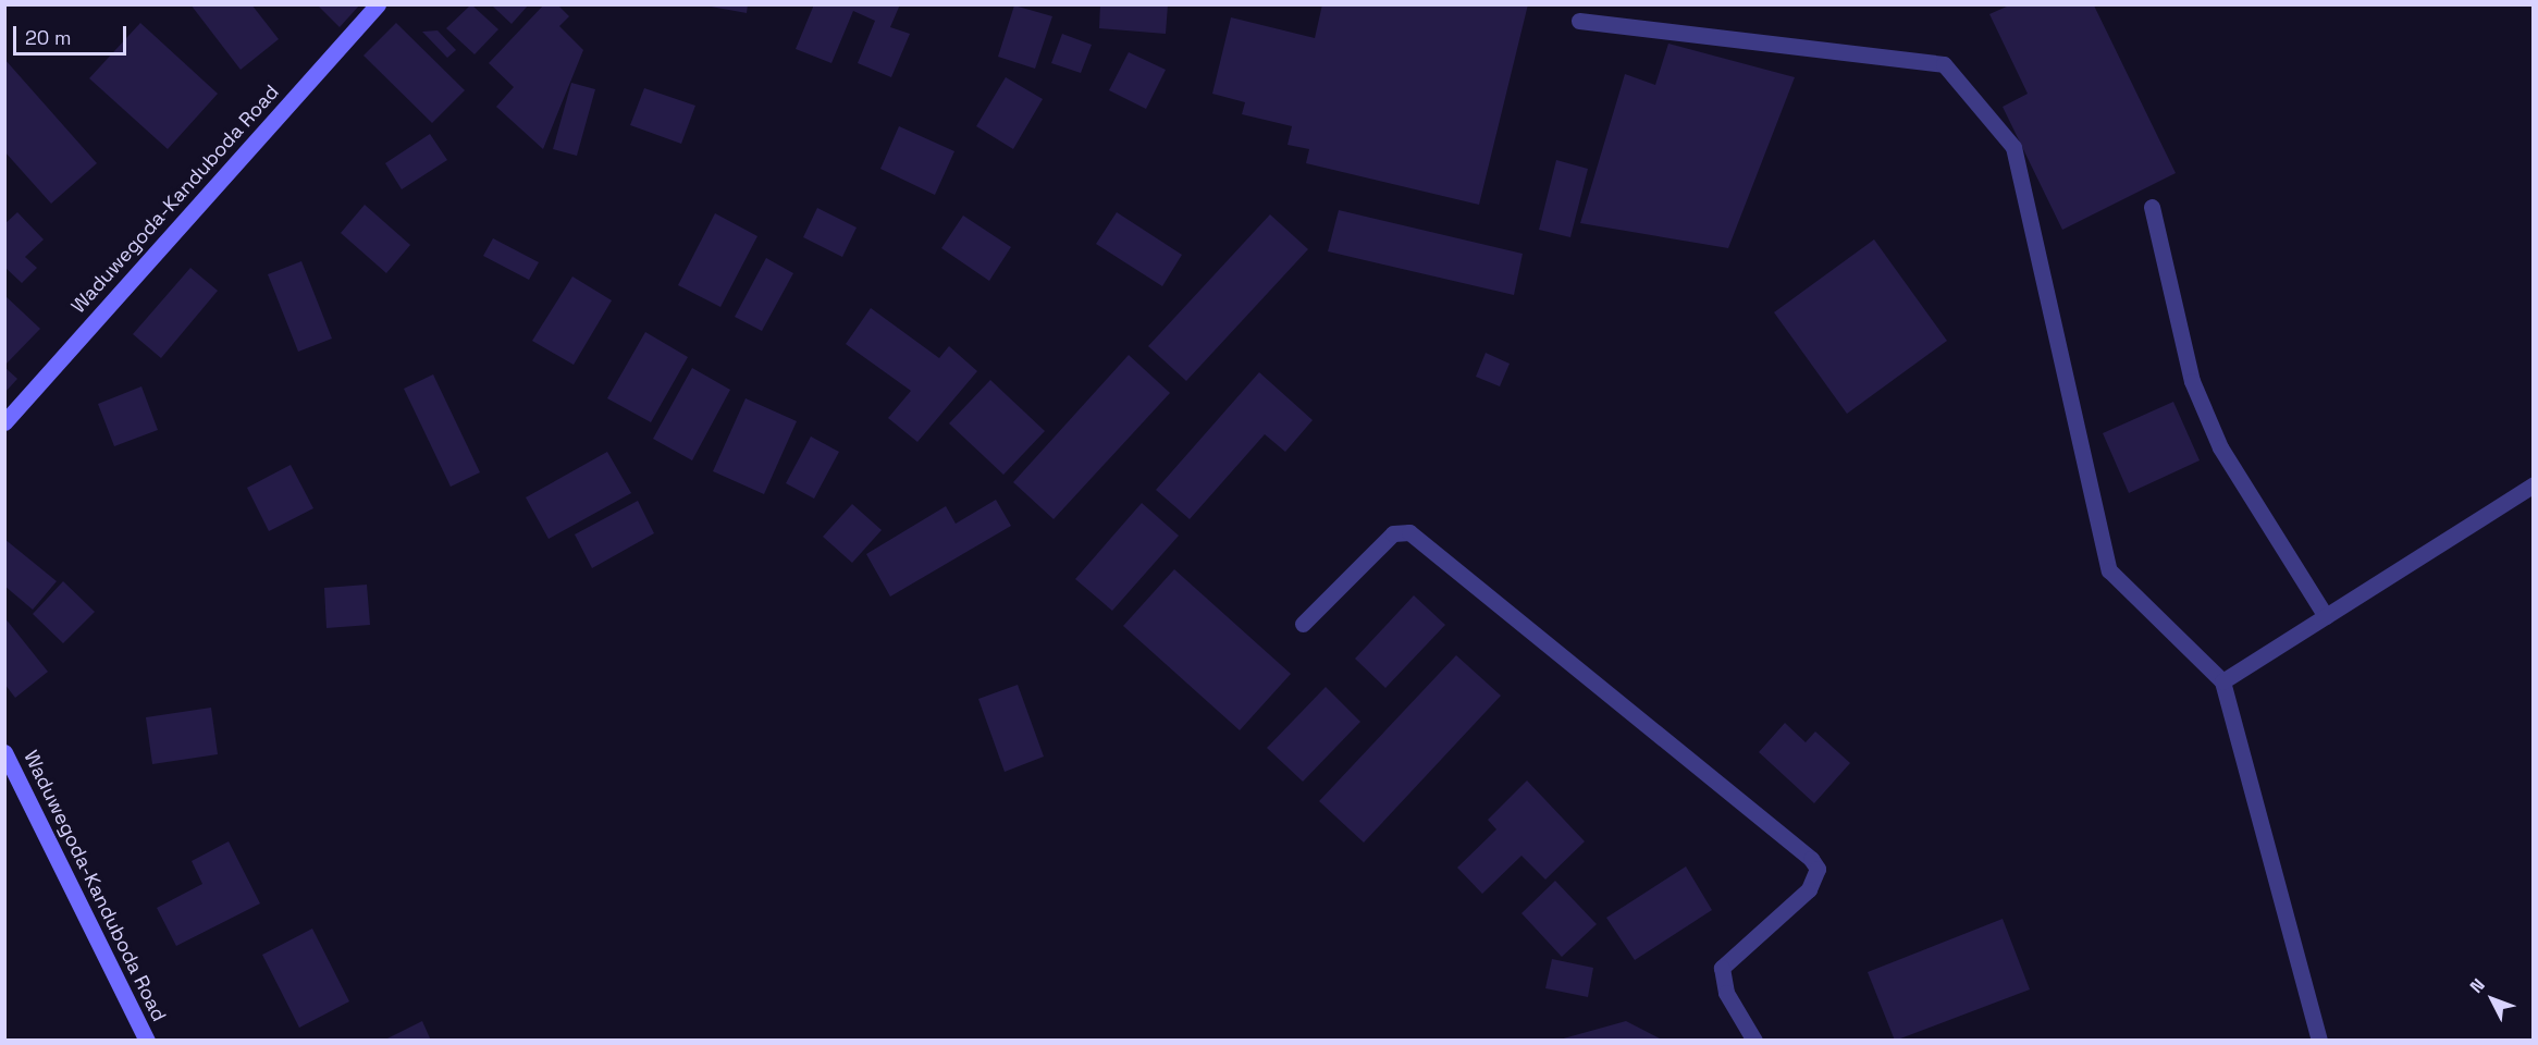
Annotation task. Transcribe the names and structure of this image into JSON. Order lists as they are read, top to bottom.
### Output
{
  "streets": {
    "street": ["Waduwegoda-Kanduboda Road"]
  },
  "scale_bar": "20 m",
  "north": "top left"
}
